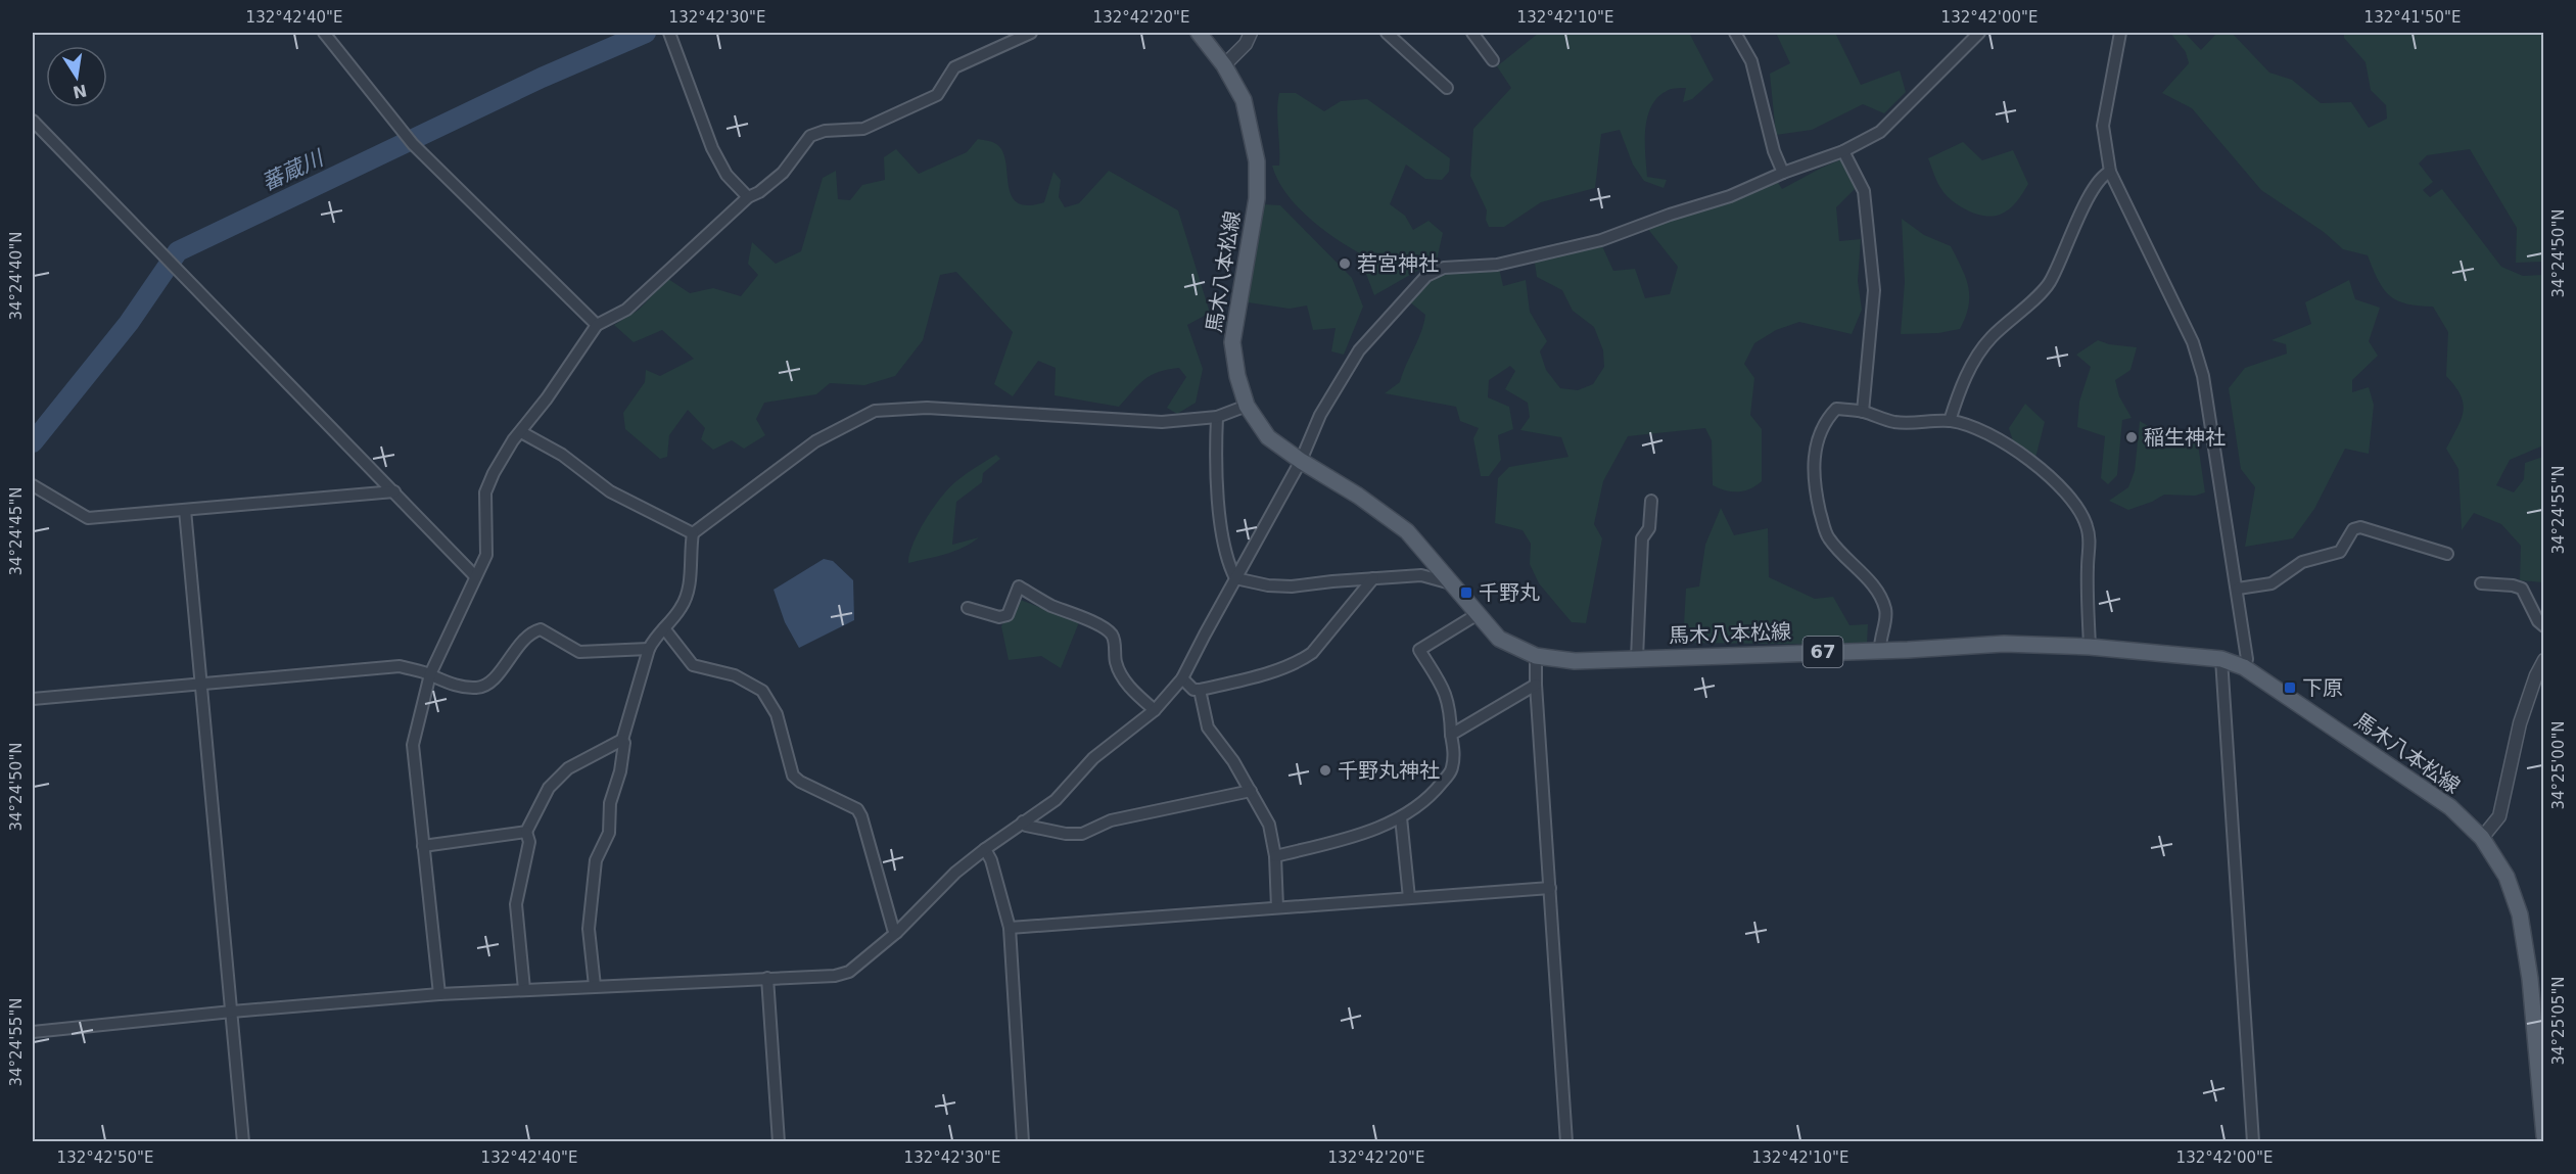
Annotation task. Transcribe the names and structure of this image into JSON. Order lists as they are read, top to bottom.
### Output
{
  "streets": {
    "main road": ["馬木八本松線", "67"]
  },
  "water": ["蕃蔵川"],
  "places": {
    "other": ["若宮神社", "稲生神社", "千野丸神社"],
    "transit": ["千野丸", "下原"]
  },
  "north": "bottom",
  "coordinates": [
    "132°42'40\"E",
    "132°42'30\"E",
    "132°42'20\"E",
    "132°42'10\"E",
    "132°42'00\"E",
    "132°41'50\"E",
    "34°24'50\"N",
    "34°24'40\"N",
    "34°24'55\"N",
    "34°24'45\"N",
    "34°25'00\"N",
    "34°25'05\"N",
    "132°42'50\"E"
  ]
}
